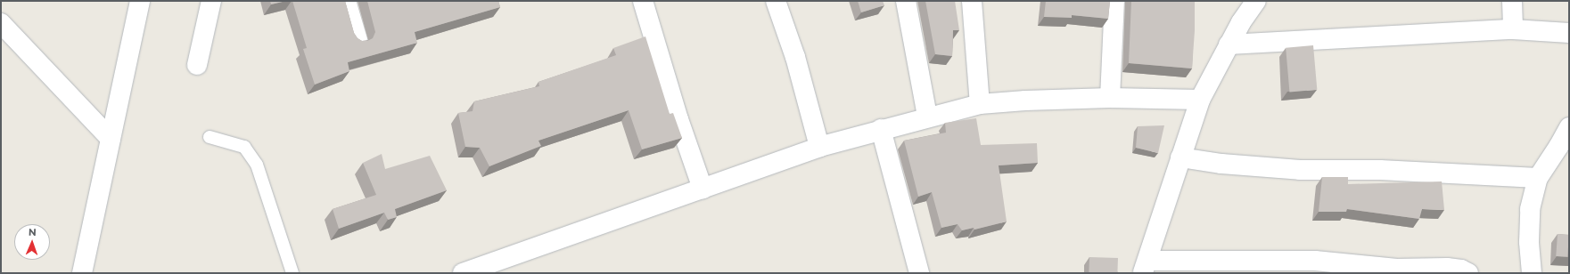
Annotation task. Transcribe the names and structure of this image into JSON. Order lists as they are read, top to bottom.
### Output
{
  "north": "top"
}
